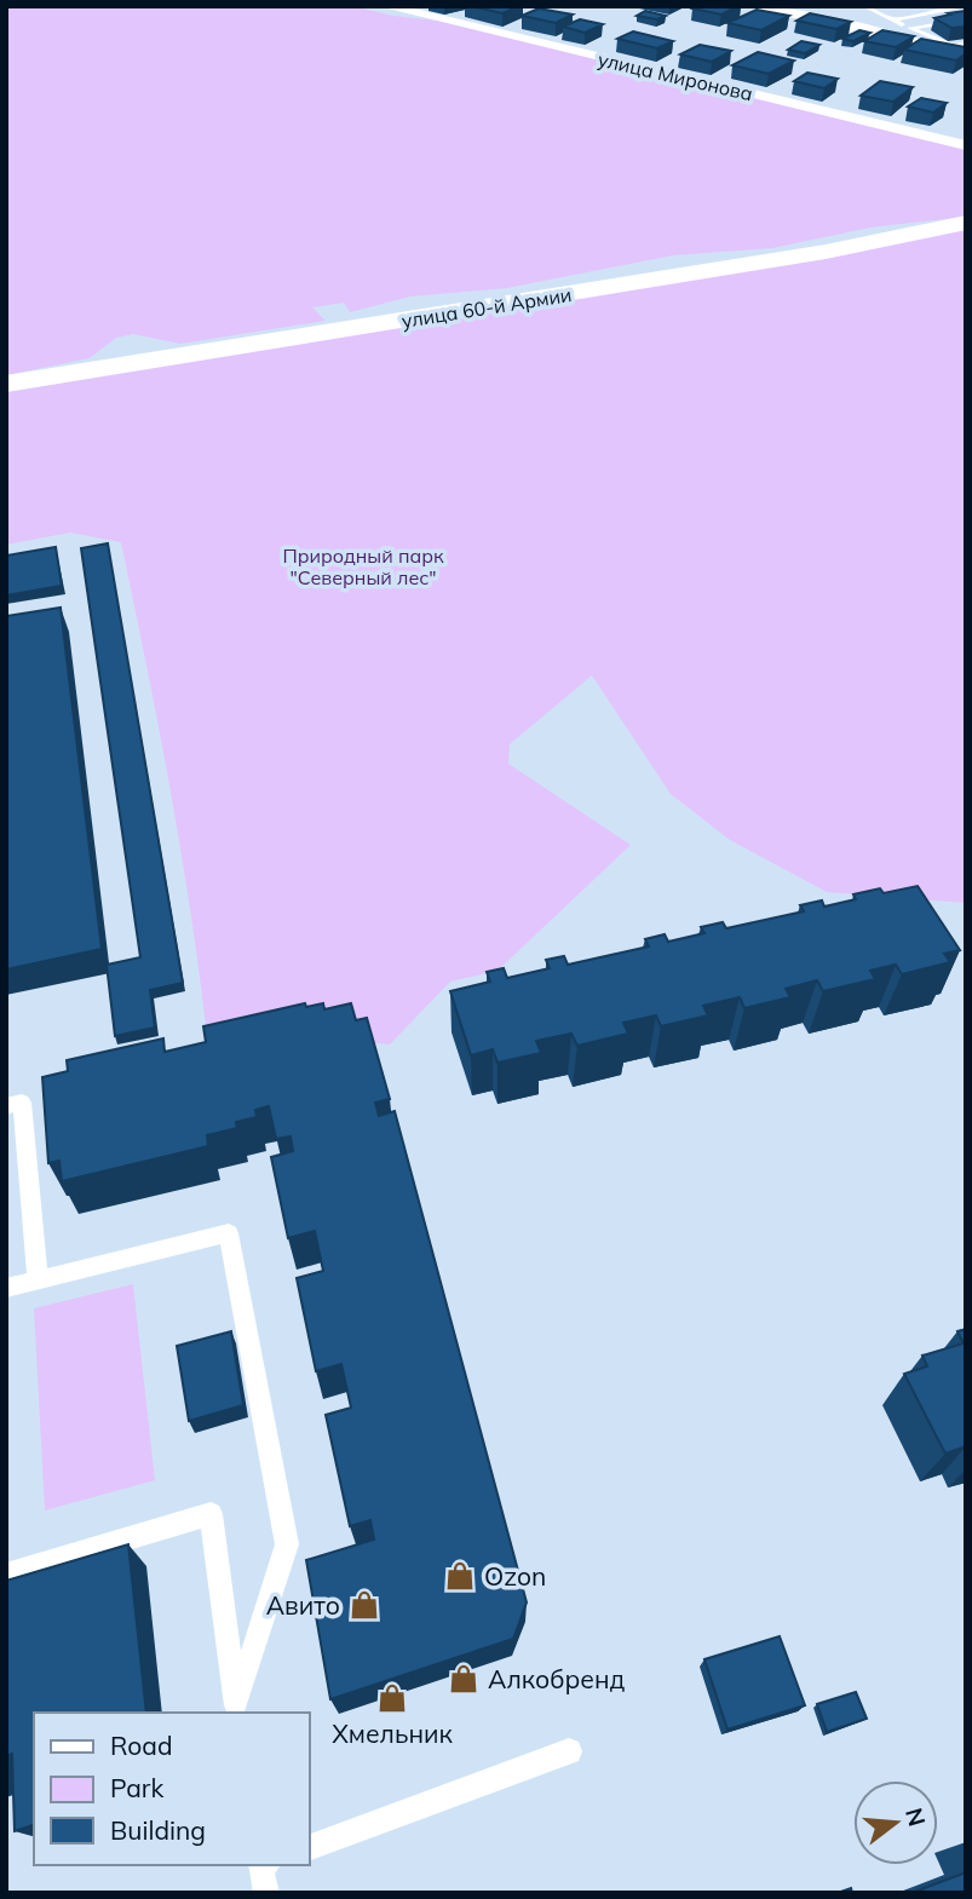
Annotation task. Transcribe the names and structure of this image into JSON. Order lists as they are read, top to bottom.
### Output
{
  "streets": {
    "street": ["улица Миронова", "улица 60-й Армии"]
  },
  "parks": ["Природный парк \"Северный лес\""],
  "places": {
    "shop": [
      "Ozon",
      "Авито",
      "Алкобренд",
      "Хмельник"
    ]
  },
  "legend": ["Road", "Park", "Building"],
  "north": "right"
}
